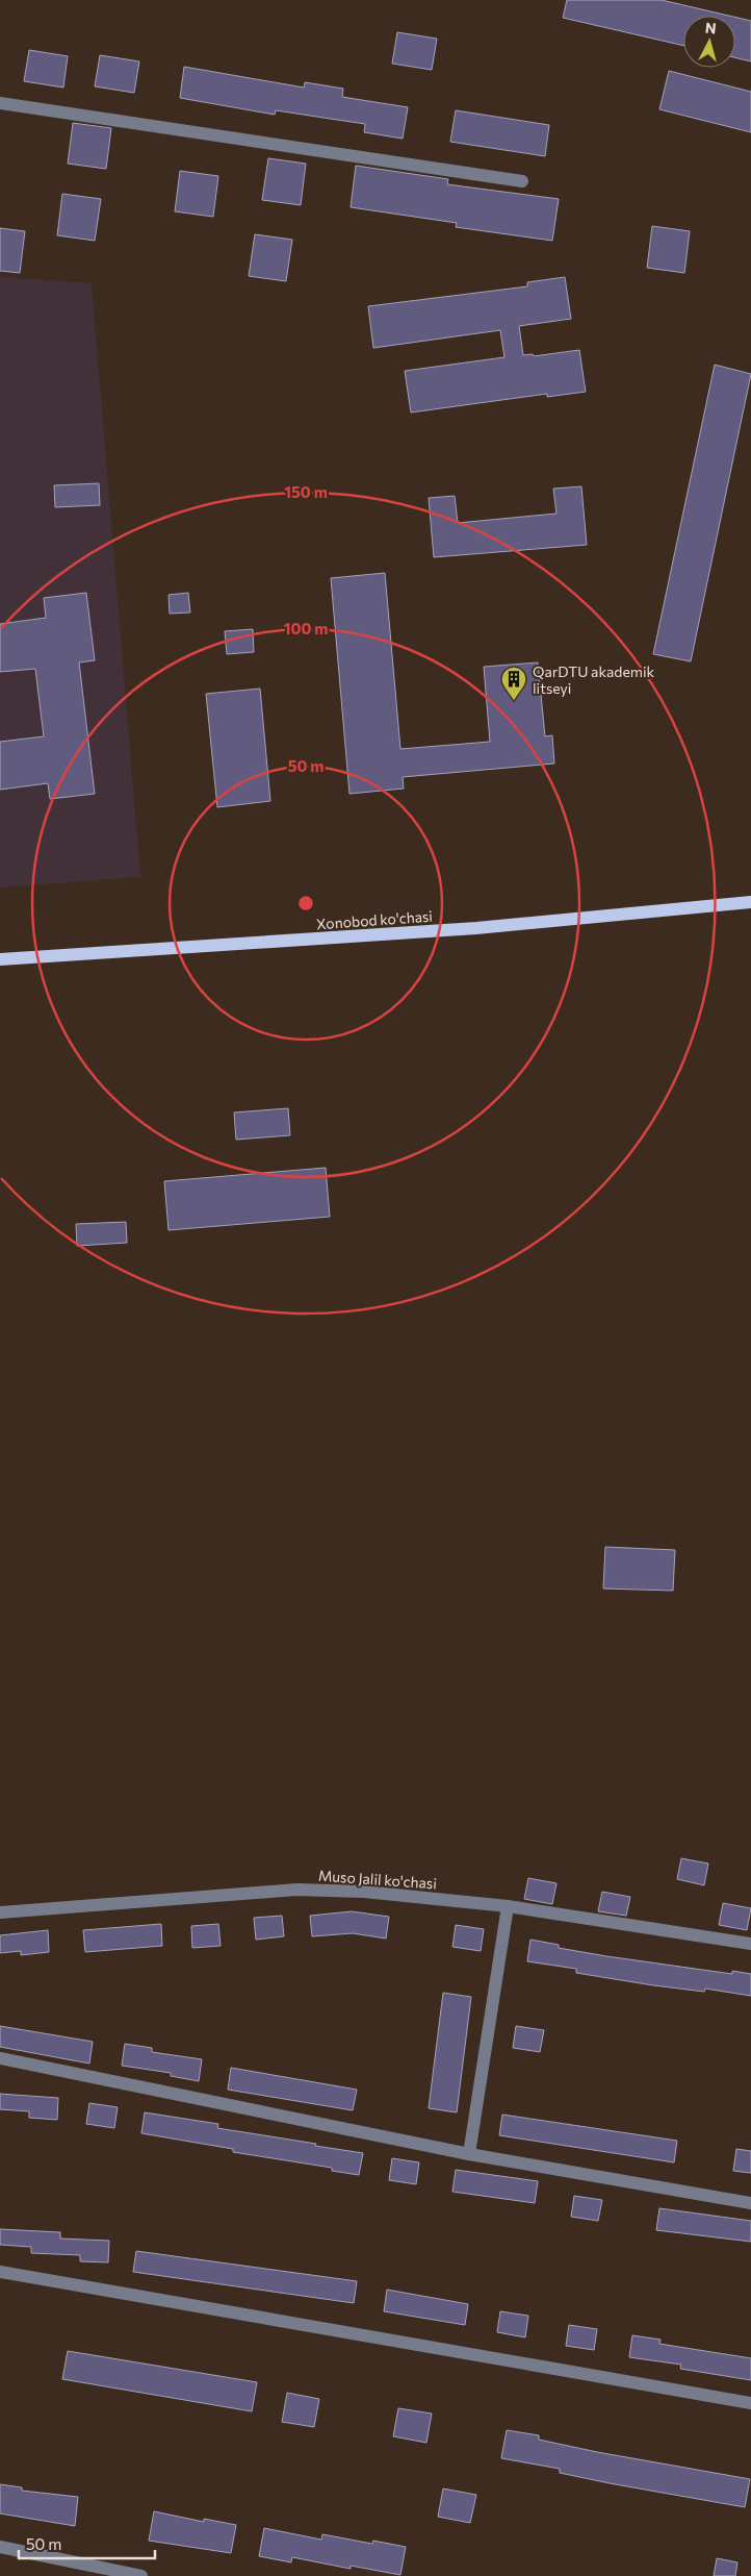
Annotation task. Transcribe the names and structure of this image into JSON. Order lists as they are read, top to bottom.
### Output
{
  "streets": {
    "main road": ["Xonobod ko'chasi"],
    "street": ["Muso Jalil ko'chasi"]
  },
  "places": {
    "building": ["QarDTU akademik litseyi"]
  },
  "scale_bar": "50 m",
  "north": "top",
  "rings": ["150 m", "100 m", "50 m"]
}
